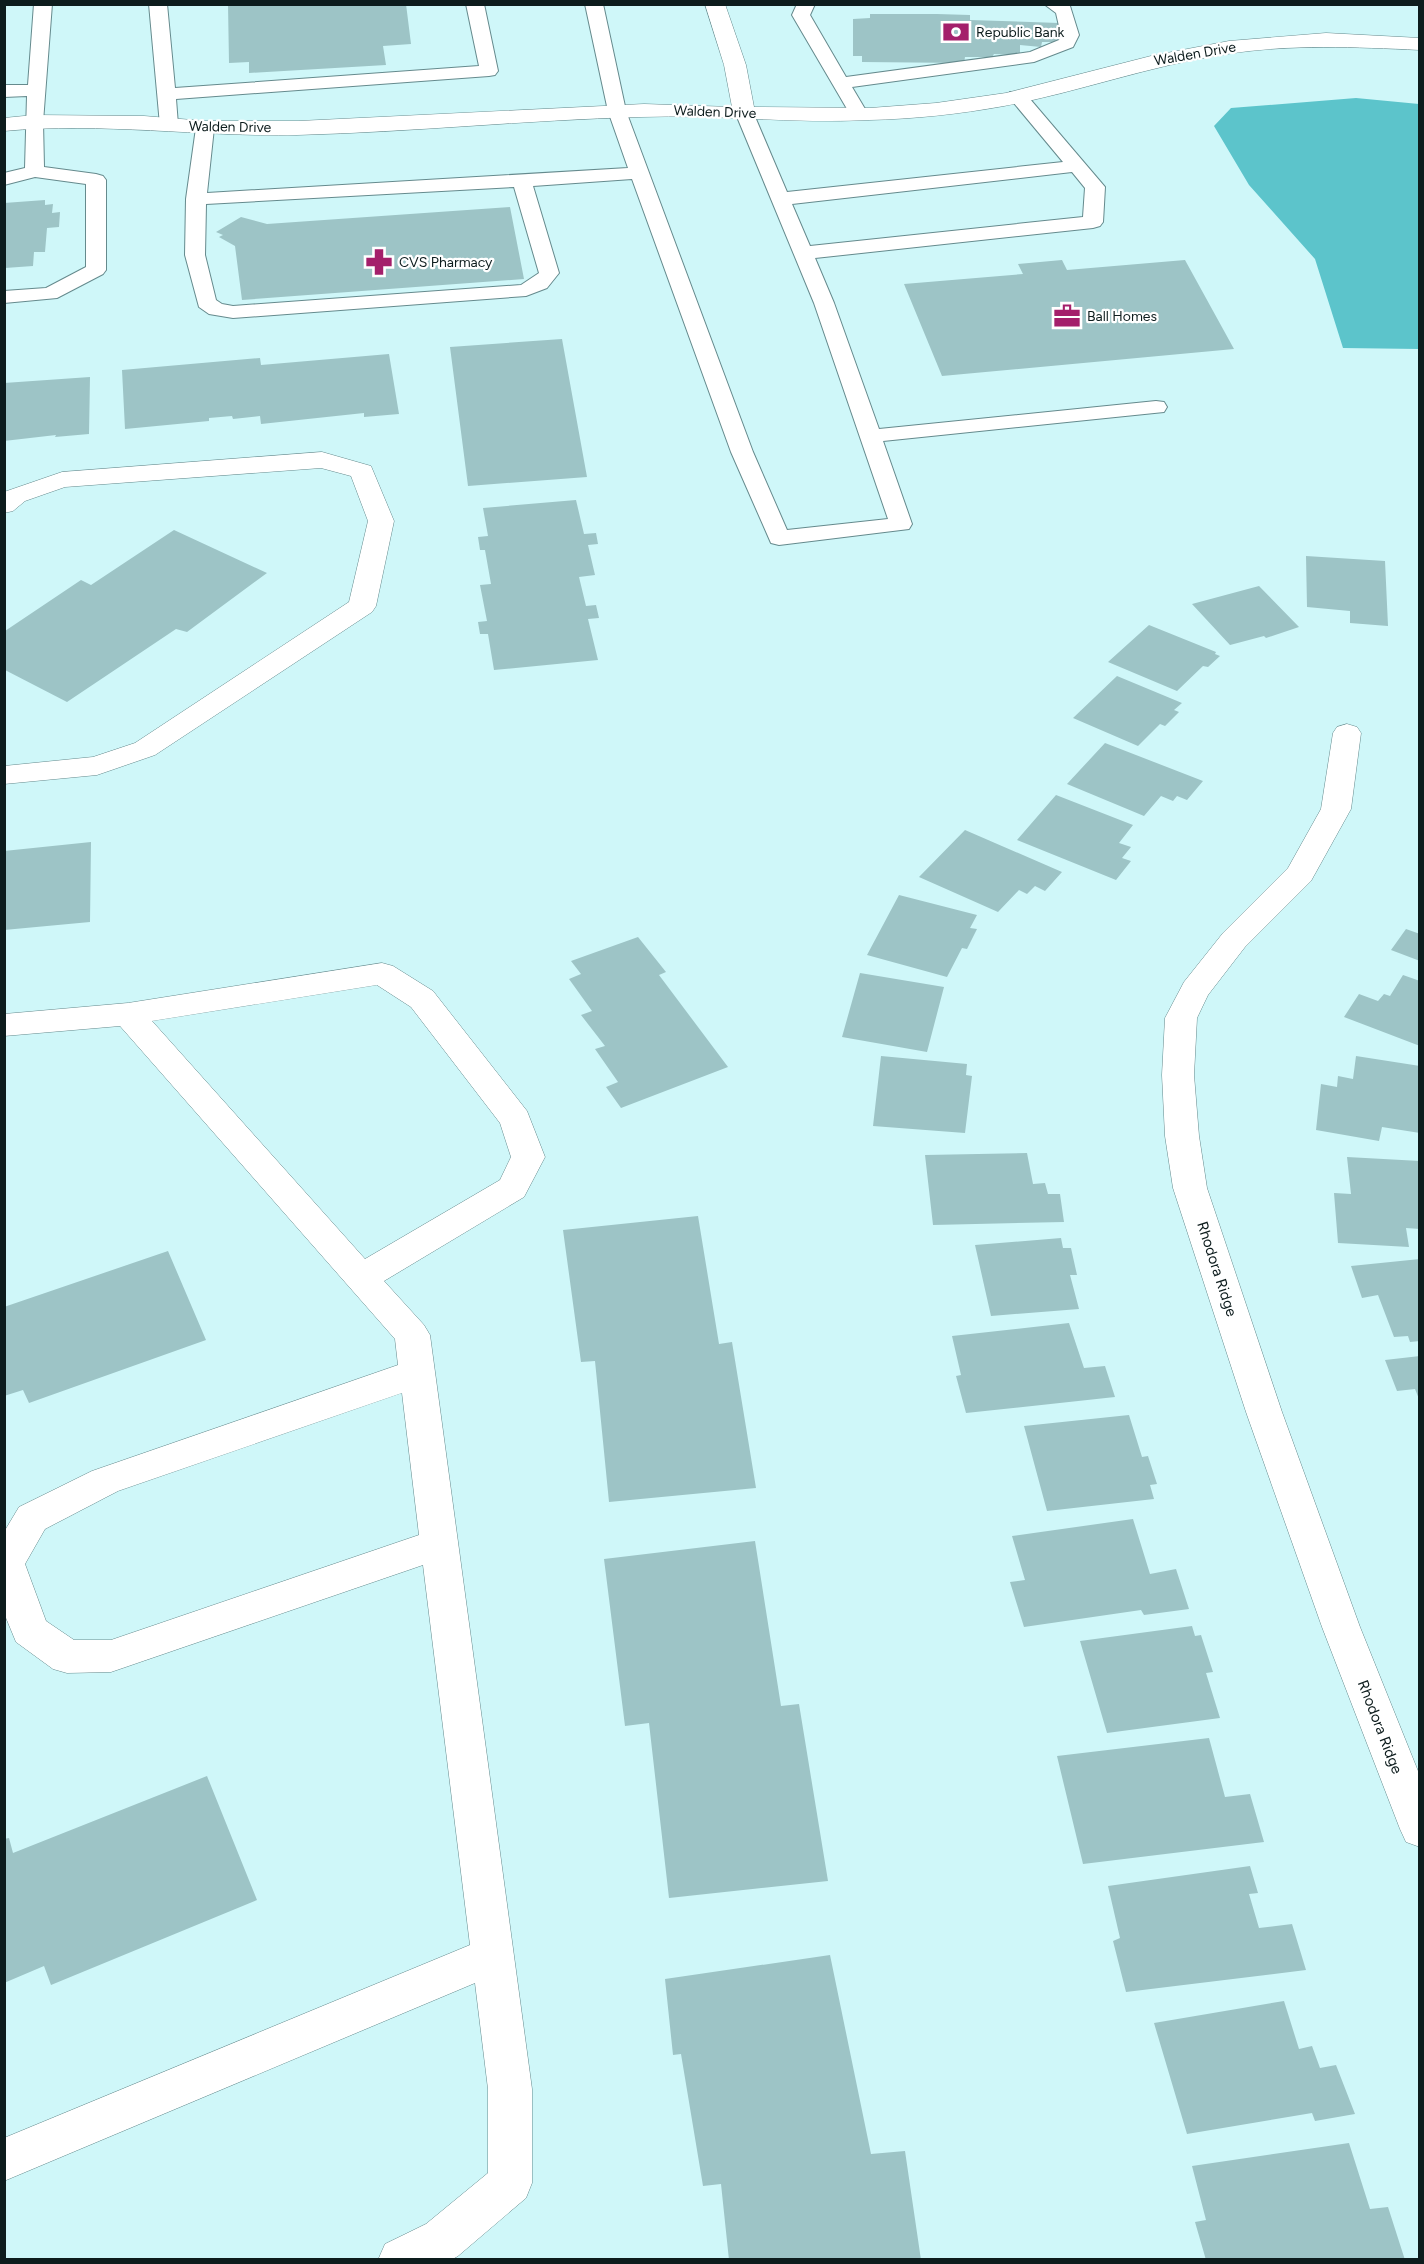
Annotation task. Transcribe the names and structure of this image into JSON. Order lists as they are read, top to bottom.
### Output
{
  "streets": {
    "street": ["Walden Drive", "Rhodora Ridge"]
  },
  "places": {
    "bank": ["Republic Bank"],
    "pharmacy": ["CVS Pharmacy"],
    "office": ["Ball Homes"]
  }
}
